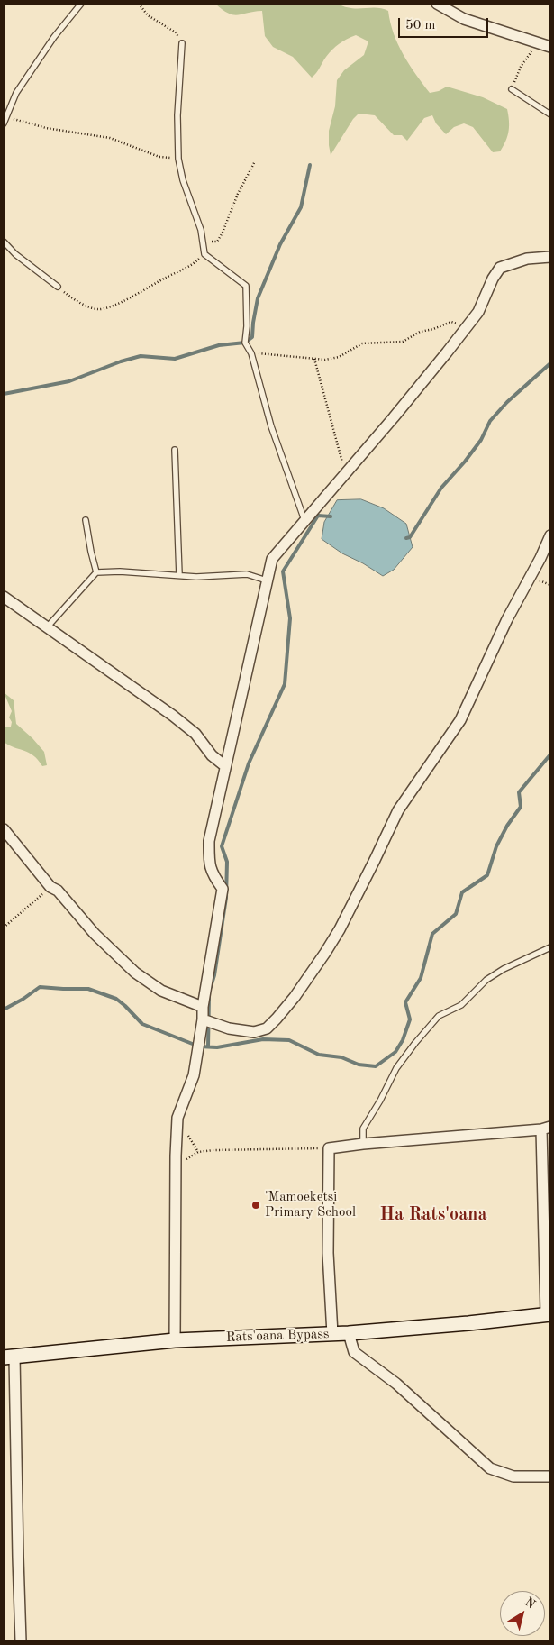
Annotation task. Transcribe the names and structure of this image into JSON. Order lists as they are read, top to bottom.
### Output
{
  "streets": {
    "street": ["Rats'oana Bypass"]
  },
  "districts": ["Ha Rats'oana"],
  "places": ["'Mamoeketsi Primary School"],
  "scale_bar": "50 m",
  "north": "top right"
}
